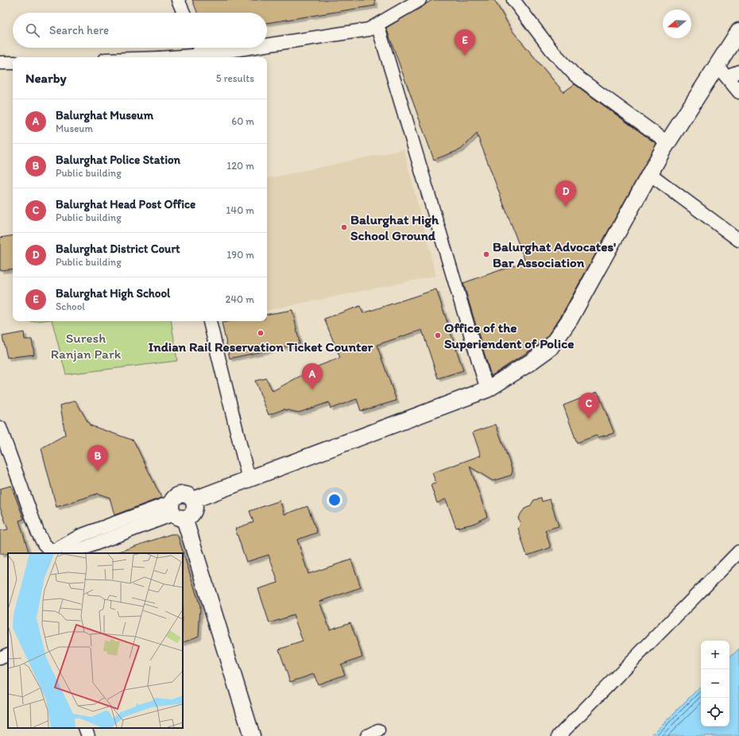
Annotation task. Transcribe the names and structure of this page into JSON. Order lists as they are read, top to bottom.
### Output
{
  "parks": ["Suresh Ranjan Park"],
  "places": [
    "Balurghat High School Ground",
    "Balurghat Advocates' Bar Association",
    "Indian Rail Reservation Ticket Counter",
    "Office of the Superiendent of Police"
  ],
  "north": "left",
  "page": {
    "search": "Search here",
    "pins": [
      "E",
      "D",
      "A",
      "C",
      "B"
    ],
    "heading": ["Nearby", "5 results"],
    "list": [
      {
        "mark": "A",
        "name": "Balurghat Museum",
        "note": "Museum",
        "value": "60 m"
      },
      {
        "mark": "B",
        "name": "Balurghat Police Station",
        "note": "Public building",
        "value": "120 m"
      },
      {
        "mark": "C",
        "name": "Balurghat Head Post Office",
        "note": "Public building",
        "value": "140 m"
      },
      {
        "mark": "D",
        "name": "Balurghat District Court",
        "note": "Public building",
        "value": "190 m"
      },
      {
        "mark": "E",
        "name": "Balurghat High School",
        "note": "School",
        "value": "240 m"
      }
    ],
    "map_buttons": ["+", "−"]
  }
}
